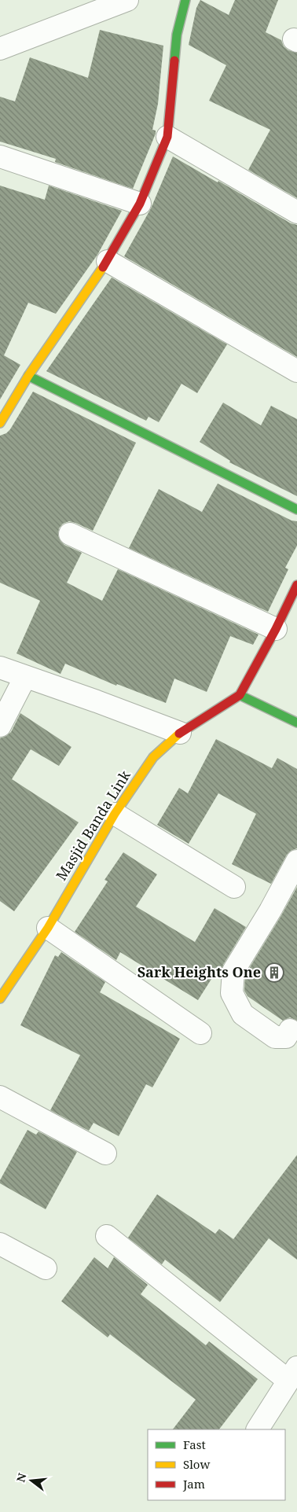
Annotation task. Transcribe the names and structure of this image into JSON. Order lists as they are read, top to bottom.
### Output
{
  "streets": {
    "street": ["Masjid Banda Link"]
  },
  "places": {
    "building": ["Sark Heights One"]
  },
  "legend": ["Fast", "Slow", "Jam"],
  "north": "left"
}
